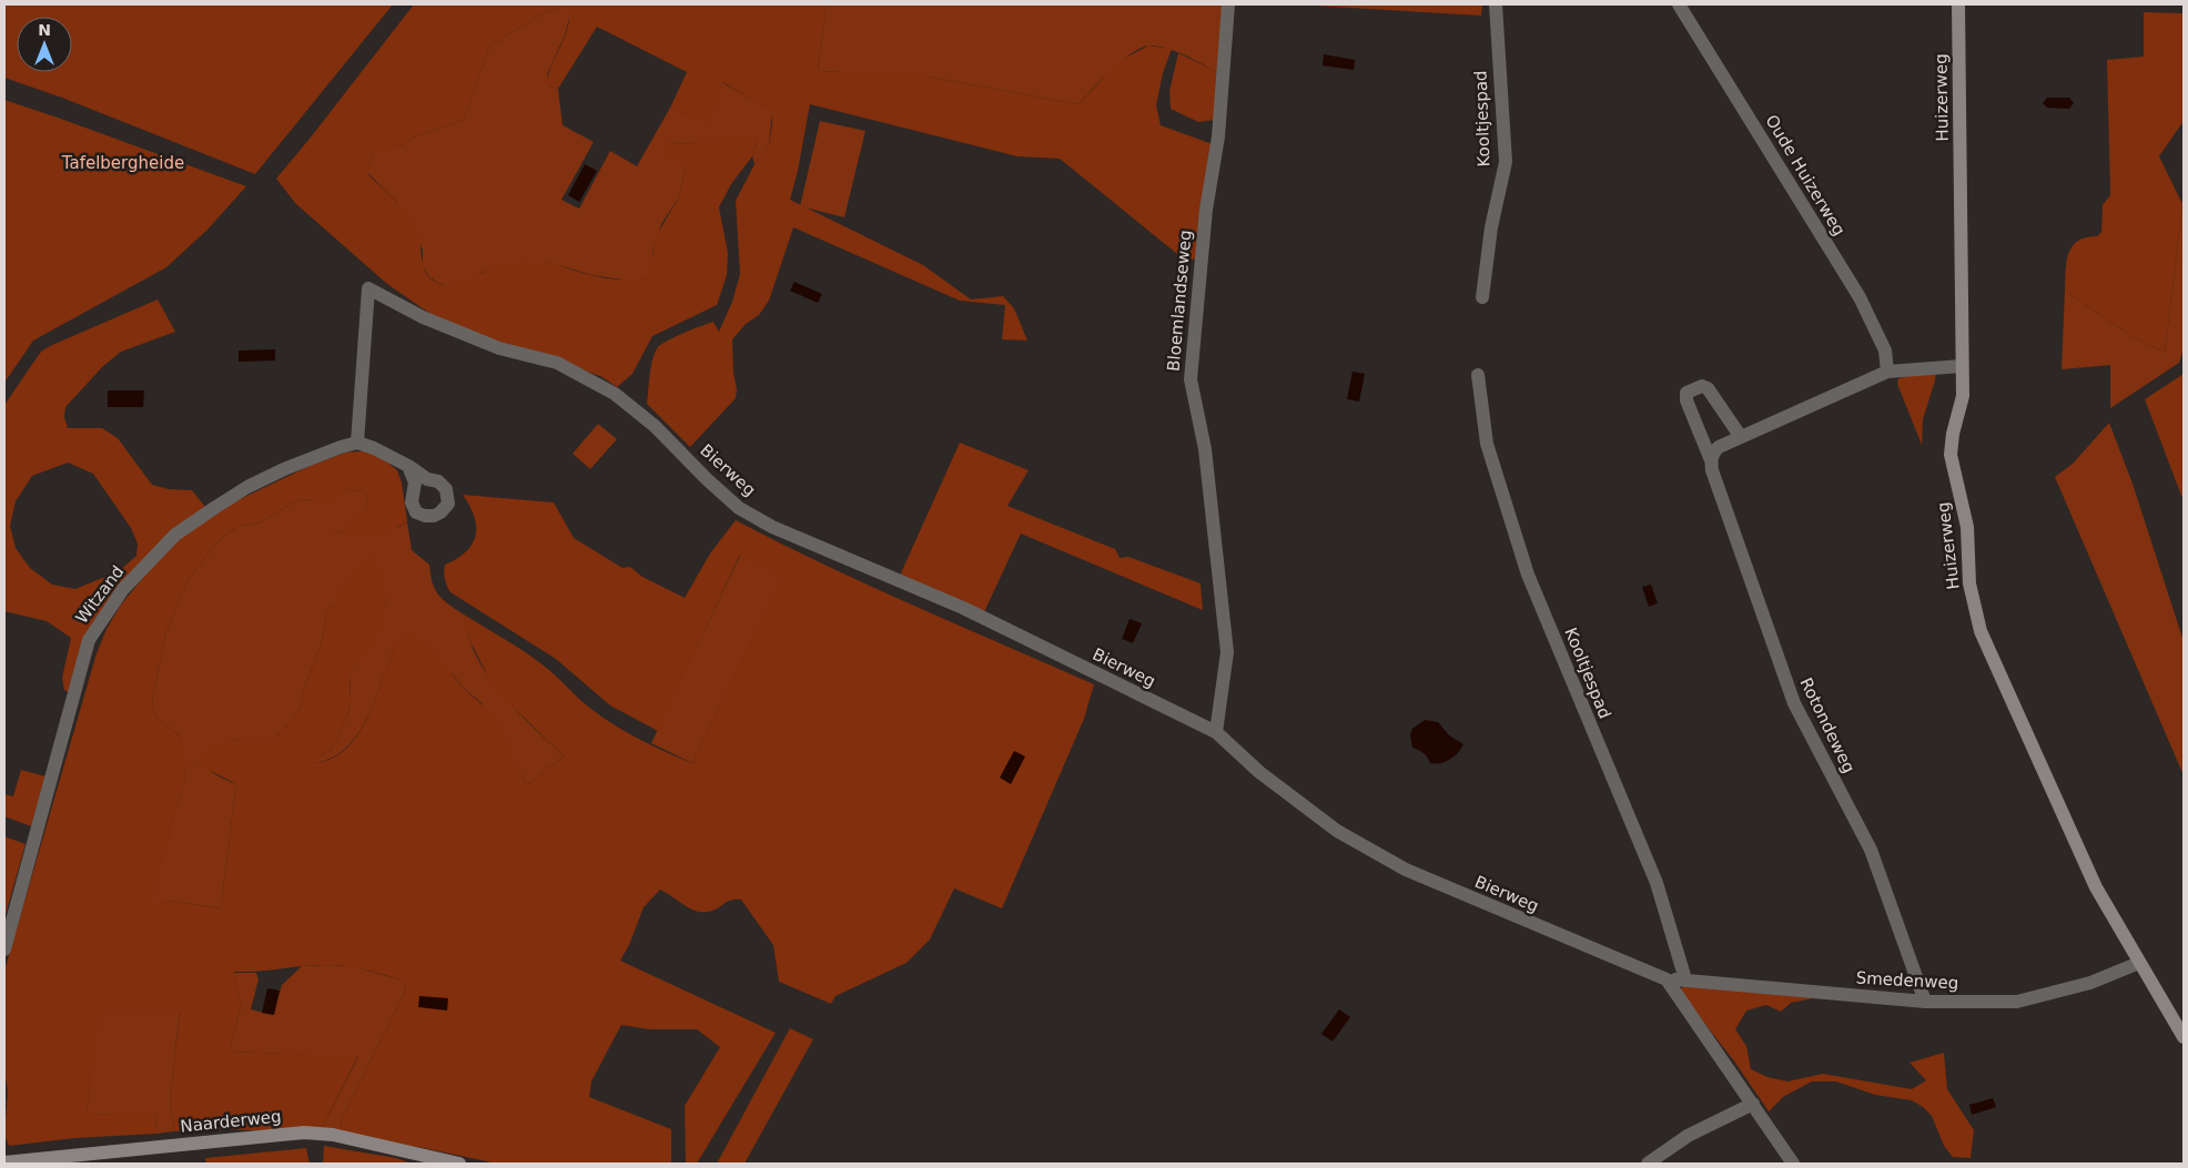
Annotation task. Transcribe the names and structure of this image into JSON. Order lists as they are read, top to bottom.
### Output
{
  "streets": {
    "main road": ["Huizerweg", "Naarderweg"],
    "street": [
      "Kooltjespad",
      "Oude Huizerweg",
      "Bloemlandseweg",
      "Bierweg",
      "Witzand",
      "Rotondeweg",
      "Smedenweg"
    ]
  },
  "crossings": [
    ["Huizerweg", "Smedenweg"],
    ["Kooltjespad", "Smedenweg"],
    ["Bloemlandseweg", "Bierweg"],
    ["Bierweg", "Witzand"],
    ["Bierweg", "Smedenweg"],
    ["Rotondeweg", "Smedenweg"]
  ],
  "parks": ["Tafelbergheide"],
  "north": "top"
}
